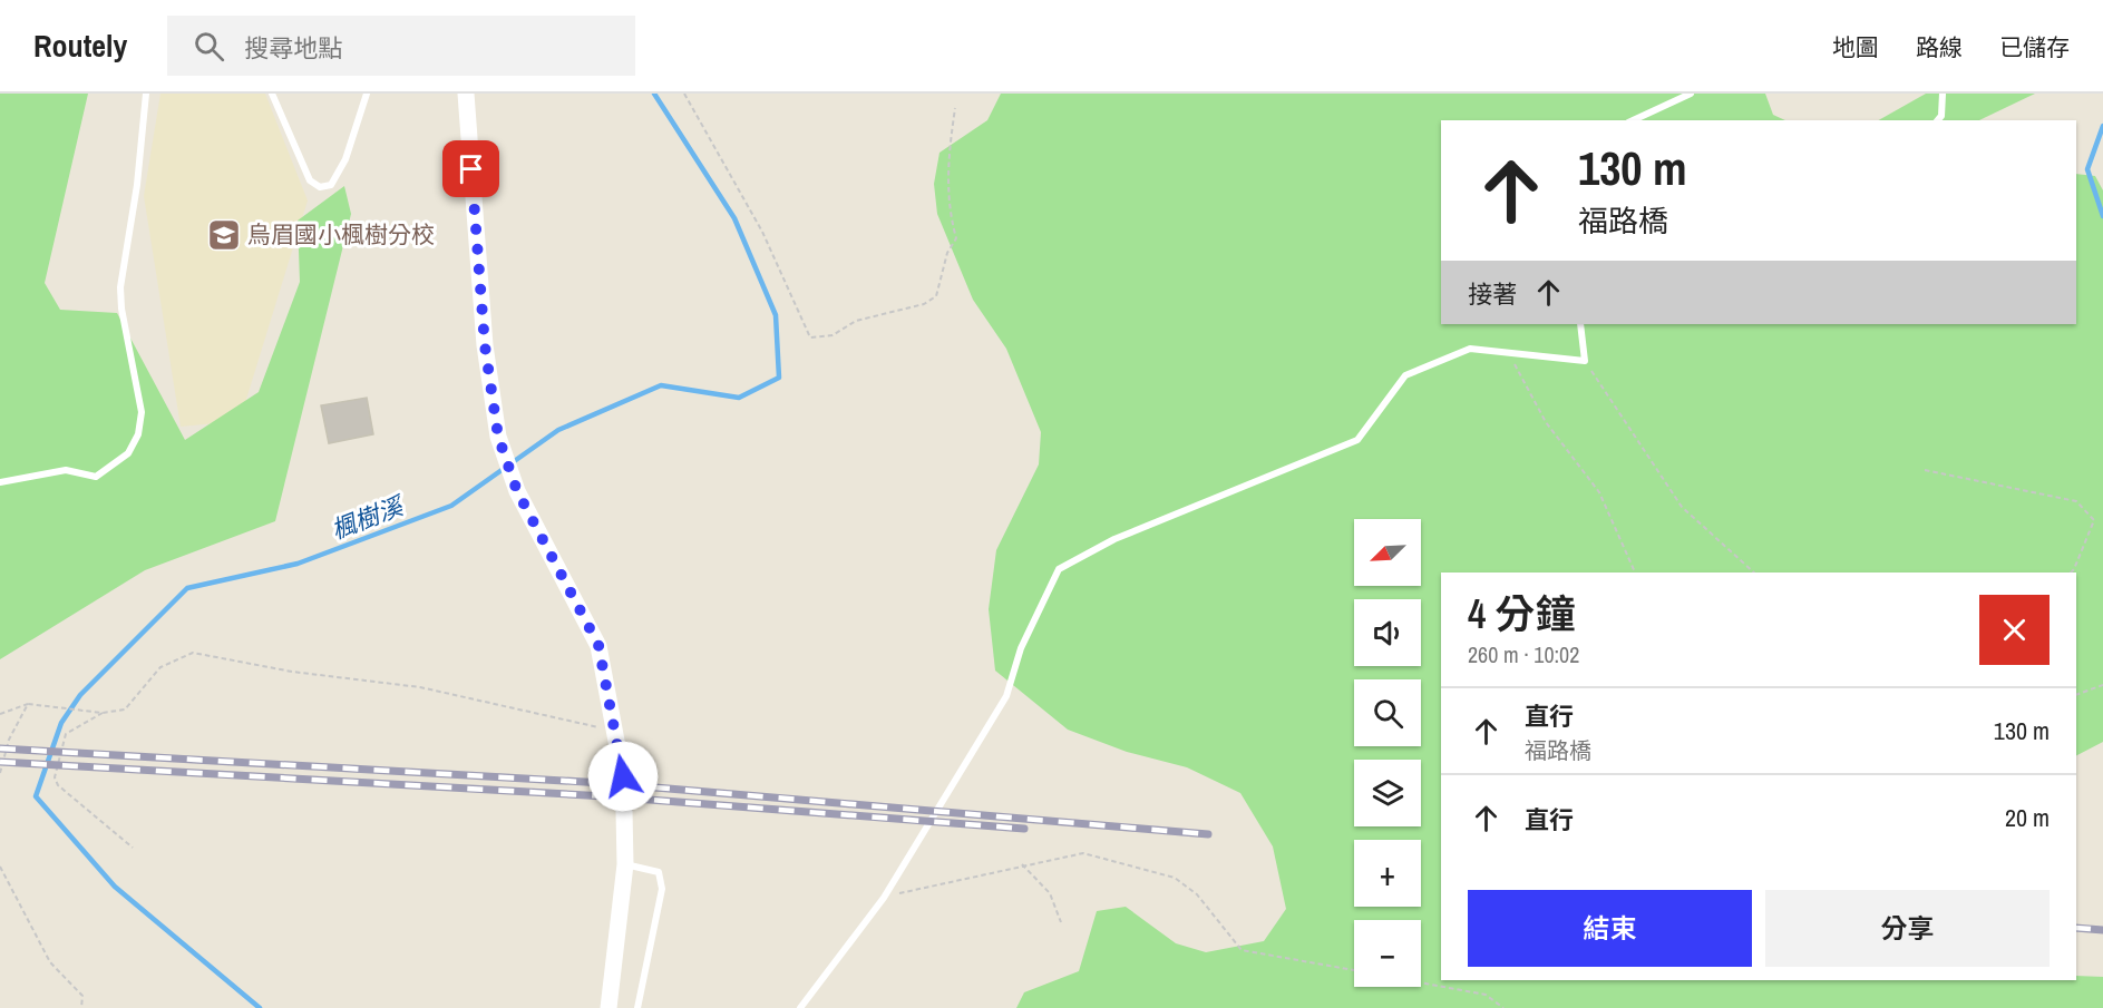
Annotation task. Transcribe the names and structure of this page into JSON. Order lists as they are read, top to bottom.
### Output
{
  "water": ["楓樹溪"],
  "places": {
    "school or university": ["烏眉國小楓樹分校"]
  },
  "north": "bottom left",
  "page": {
    "header": "Routely",
    "search": "搜尋地點",
    "nav": ["地圖", "路線", "已儲存"],
    "turn": ["130 m", "福路橋"],
    "then": "接著",
    "map_buttons": ["+", "−"],
    "heading": ["4 分鐘", "260 m · 10:02"],
    "list": [
      {
        "name": "直行",
        "note": "福路橋",
        "value": "130 m"
      },
      {
        "name": "直行",
        "value": "20 m"
      }
    ],
    "buttons": ["結束", "分享"]
  }
}
